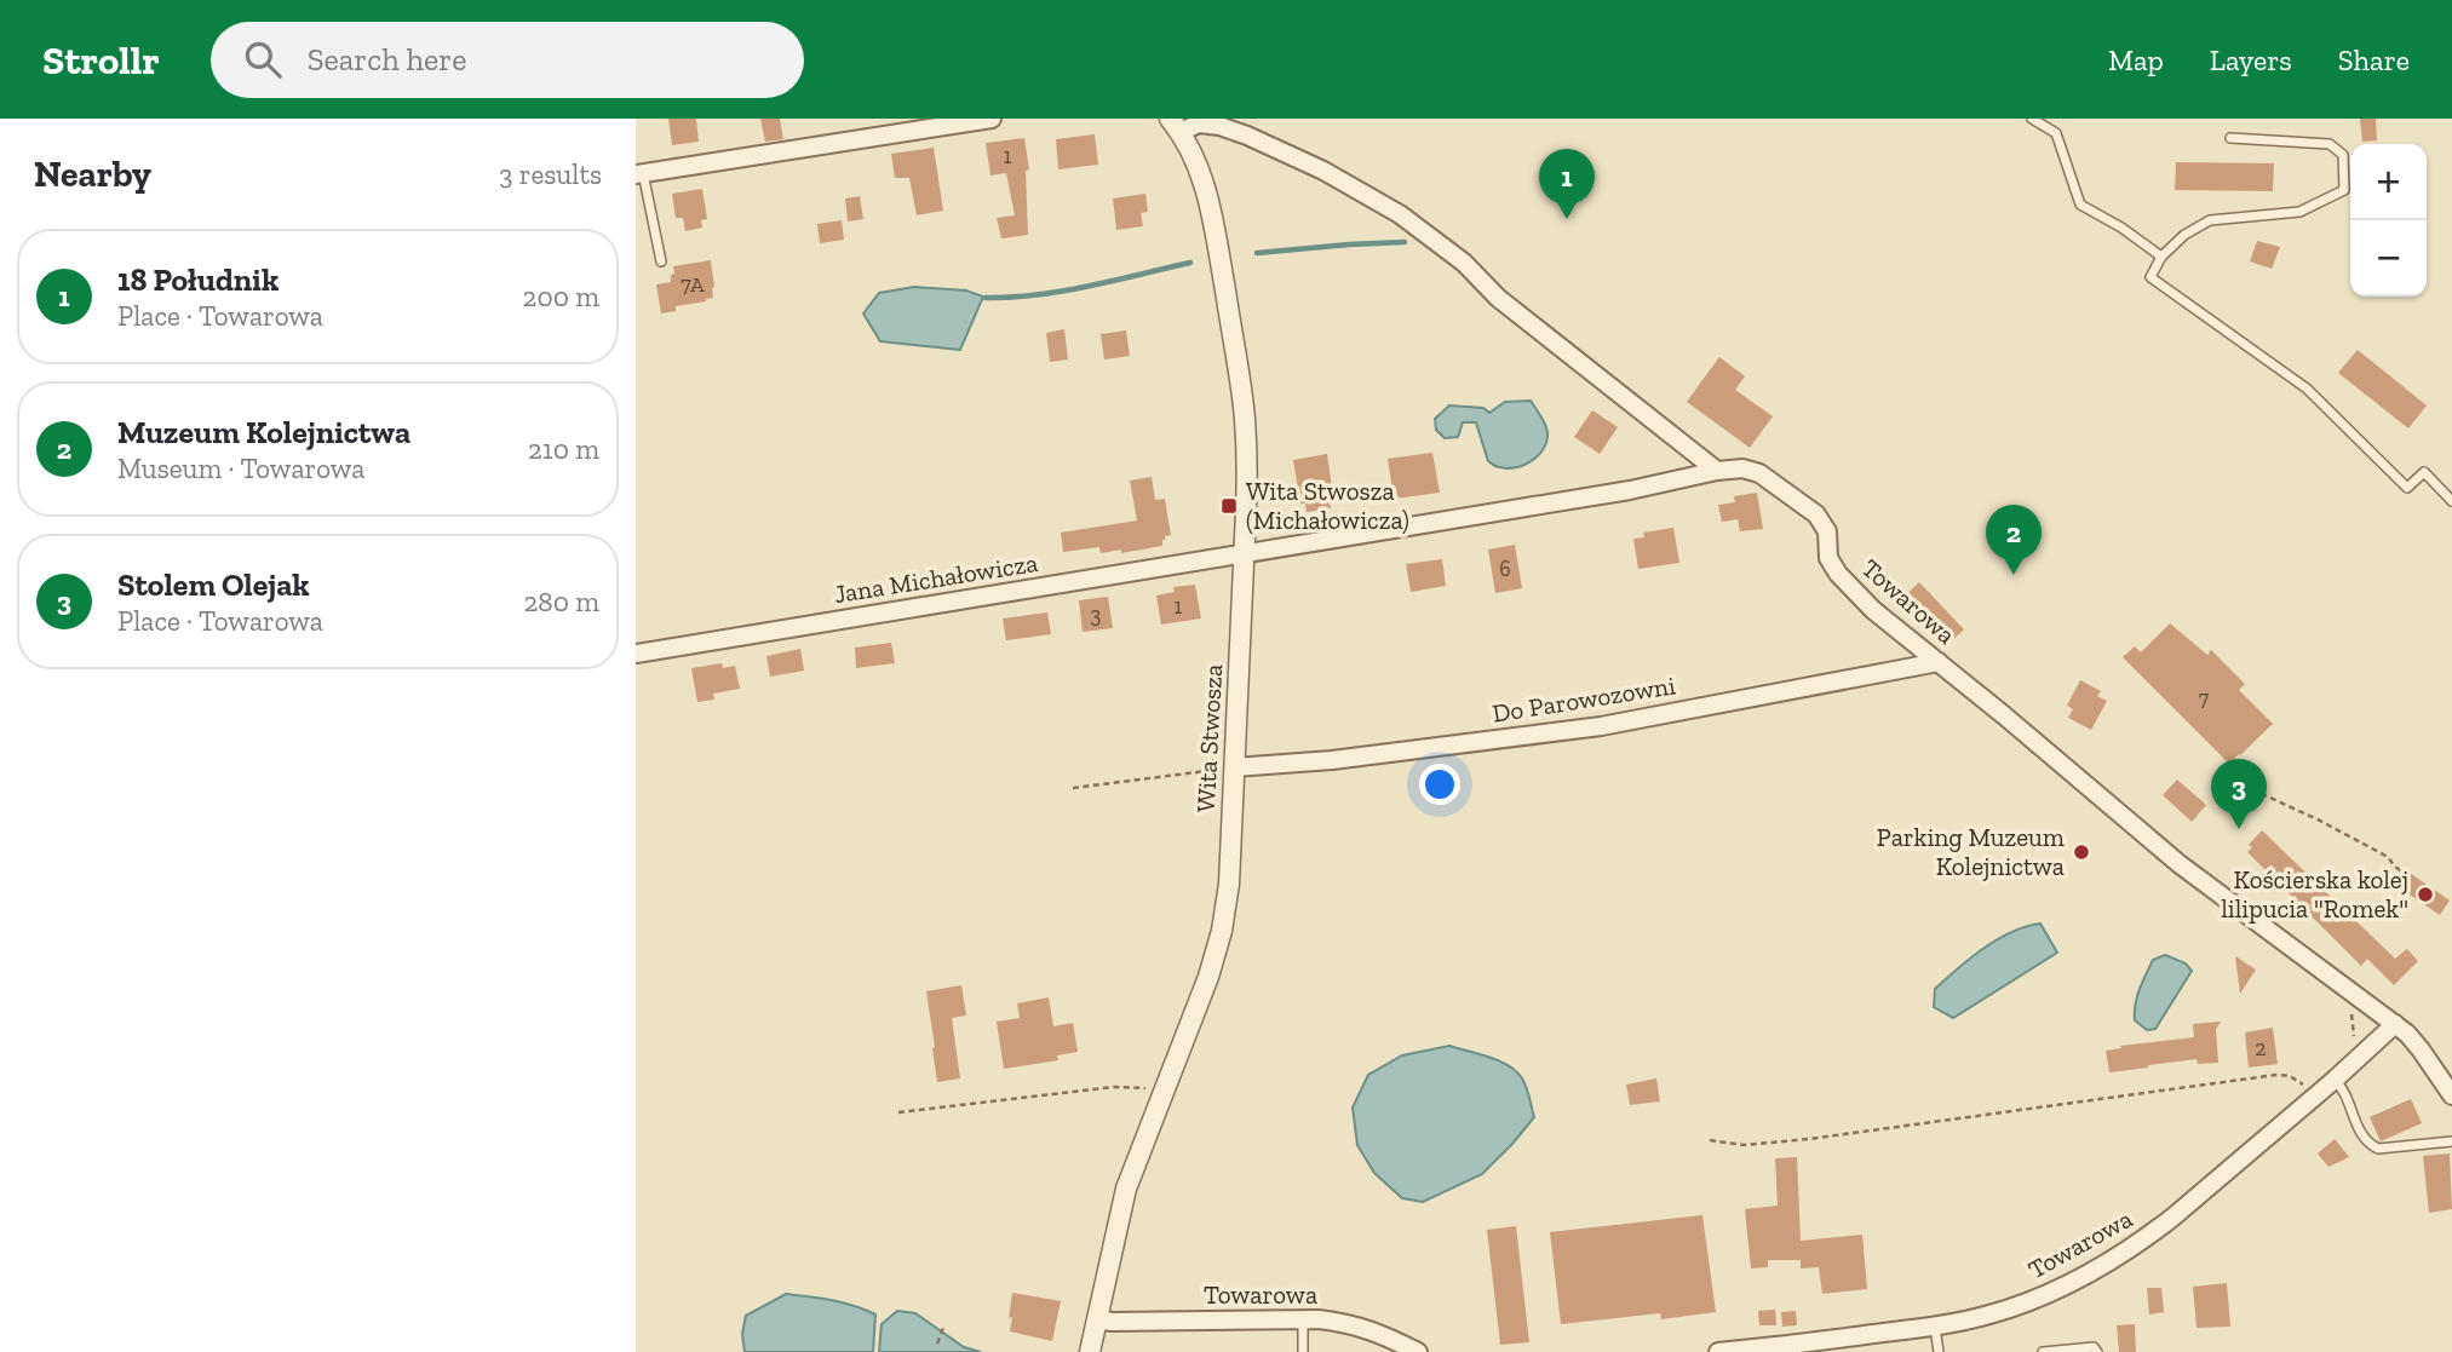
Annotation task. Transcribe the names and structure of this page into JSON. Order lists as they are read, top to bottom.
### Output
{
  "streets": {
    "street": [
      "Jana Michałowicza",
      "Towarowa",
      "Do Parowozowni",
      "Wita Stwosza"
    ]
  },
  "crossings": [
    ["Jana Michałowicza", "Towarowa"],
    ["Jana Michałowicza", "Wita Stwosza"],
    ["Towarowa", "Do Parowozowni"],
    ["Towarowa", "Wita Stwosza"],
    ["Do Parowozowni", "Wita Stwosza"]
  ],
  "places": {
    "transit": ["Wita Stwosza (Michałowicza)"],
    "other": ["Parking Muzeum Kolejnictwa", "Kościerska kolej lilipucia \"Romek\""]
  },
  "house_numbers": [
    "1",
    "7A",
    "6",
    "1",
    "3",
    "7",
    "2"
  ],
  "page": {
    "header": "Strollr",
    "search": "Search here",
    "nav": ["Map", "Layers", "Share"],
    "heading": ["Nearby", "3 results"],
    "map_buttons": ["+", "−"],
    "pins": ["1", "2", "3"],
    "list": [
      {
        "mark": "1",
        "name": "18 Południk",
        "note": "Place · Towarowa",
        "value": "200 m"
      },
      {
        "mark": "2",
        "name": "Muzeum Kolejnictwa",
        "note": "Museum · Towarowa",
        "value": "210 m"
      },
      {
        "mark": "3",
        "name": "Stolem Olejak",
        "note": "Place · Towarowa",
        "value": "280 m"
      }
    ]
  }
}
